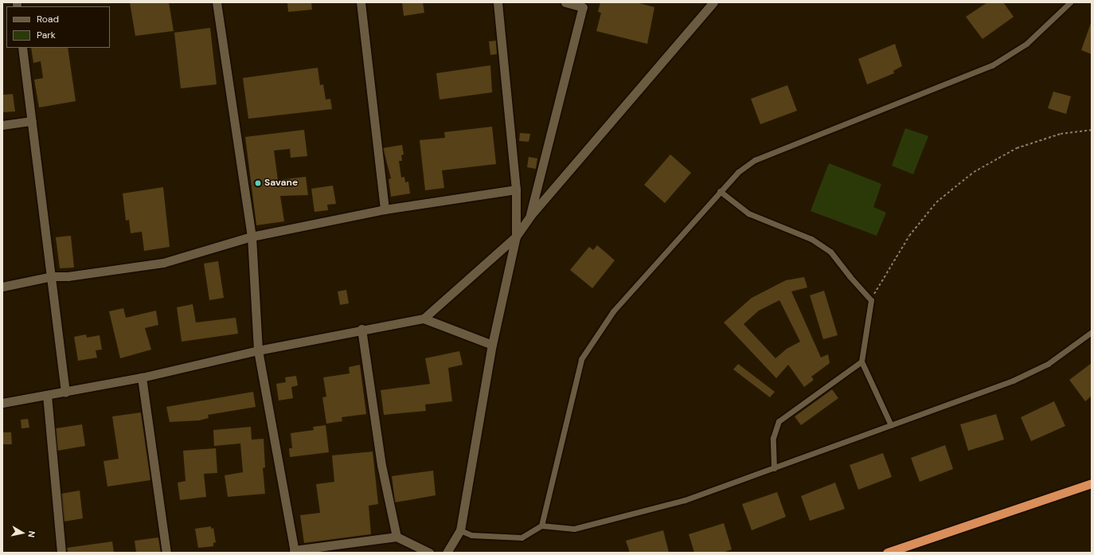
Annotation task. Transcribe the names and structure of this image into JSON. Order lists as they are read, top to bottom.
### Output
{
  "places": ["Savane"],
  "legend": ["Road", "Park"],
  "north": "right"
}
